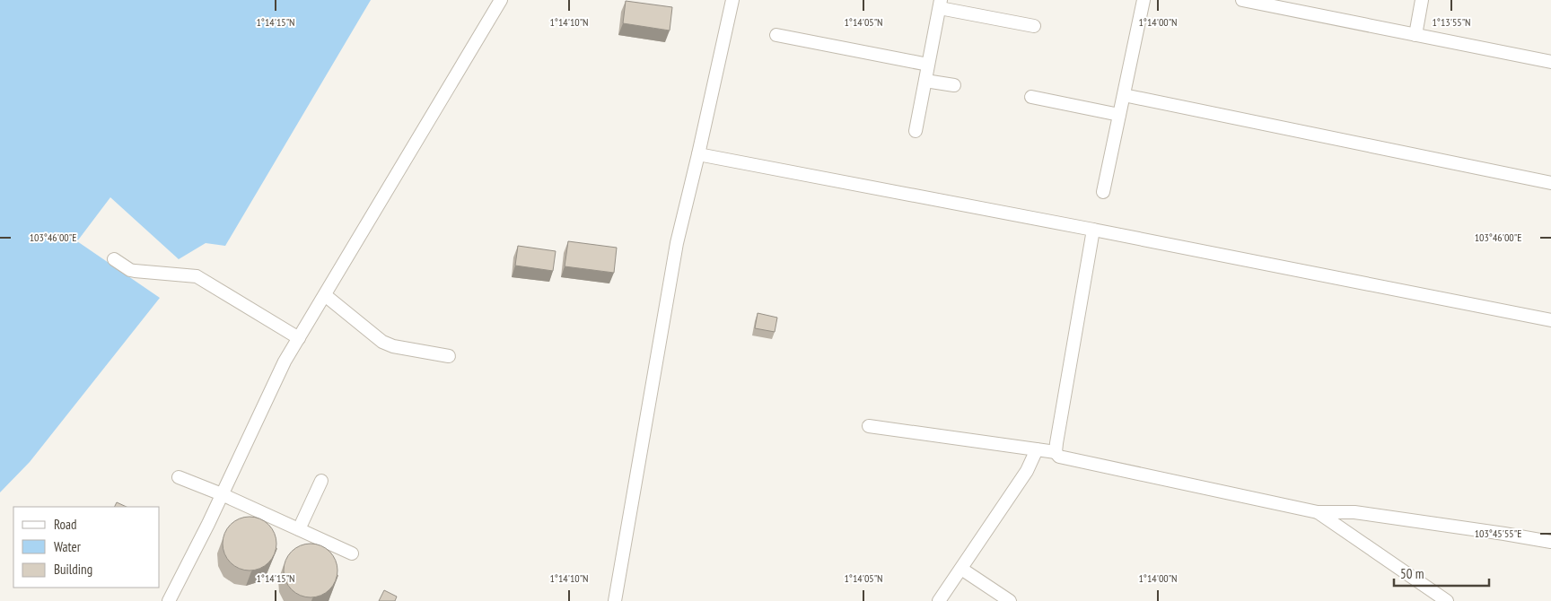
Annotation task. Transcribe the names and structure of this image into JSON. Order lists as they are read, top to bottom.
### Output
{
  "legend": ["Road", "Water", "Building"],
  "scale_bar": "50 m",
  "coordinates": [
    "1°14'15\"N",
    "1°14'10\"N",
    "1°14'05\"N",
    "1°14'00\"N",
    "1°13'55\"N",
    "103°46'00\"E",
    "103°45'55\"E"
  ]
}
